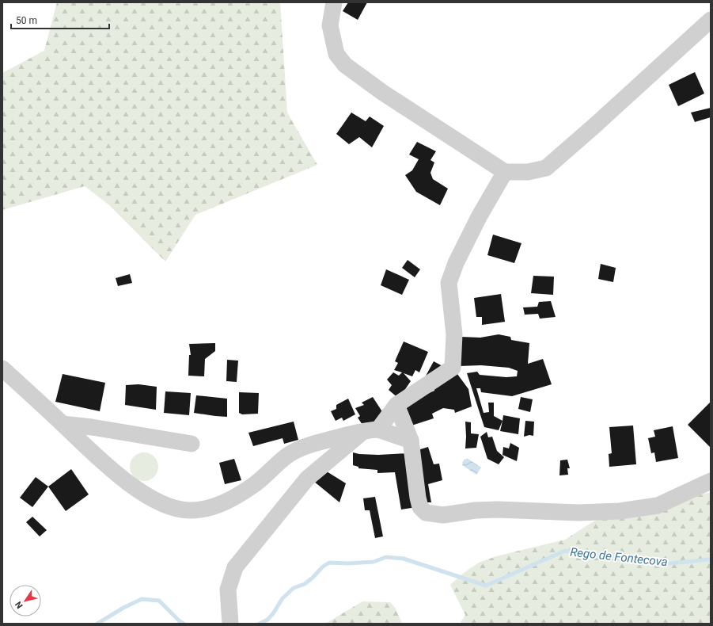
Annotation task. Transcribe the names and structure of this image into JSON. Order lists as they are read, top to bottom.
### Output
{
  "water": ["Rego de Fontecova"],
  "scale_bar": "50 m",
  "north": "bottom left"
}
